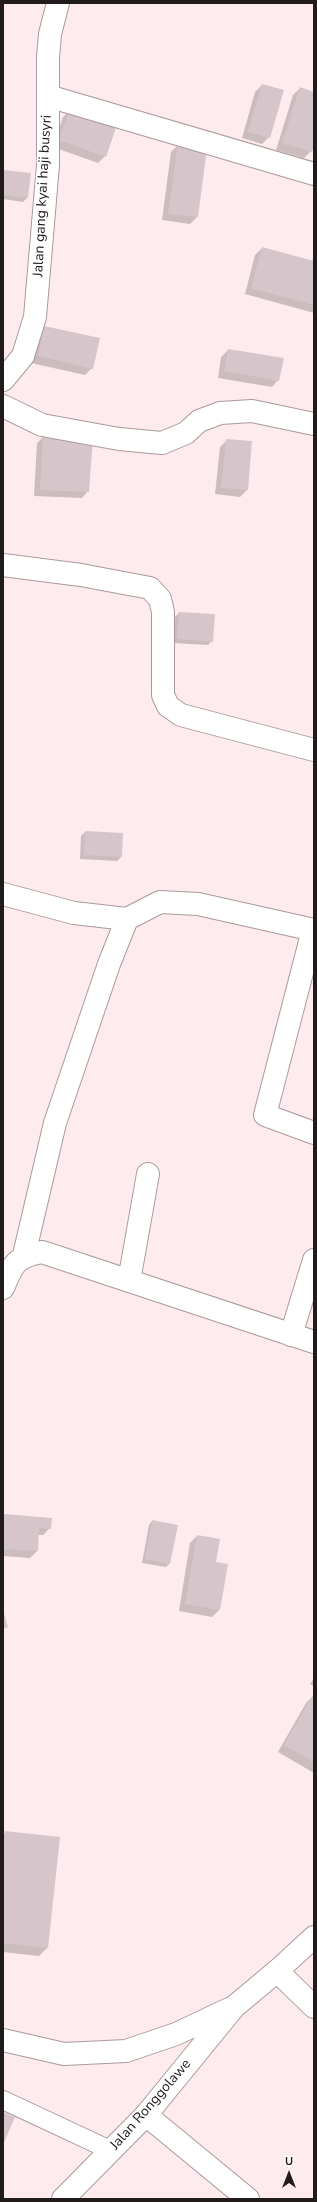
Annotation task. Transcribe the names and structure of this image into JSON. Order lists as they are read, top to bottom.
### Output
{
  "streets": {
    "street": ["Jalan gang kyai haji busyri", "Jalan Ronggolawe"]
  },
  "north": "top"
}
